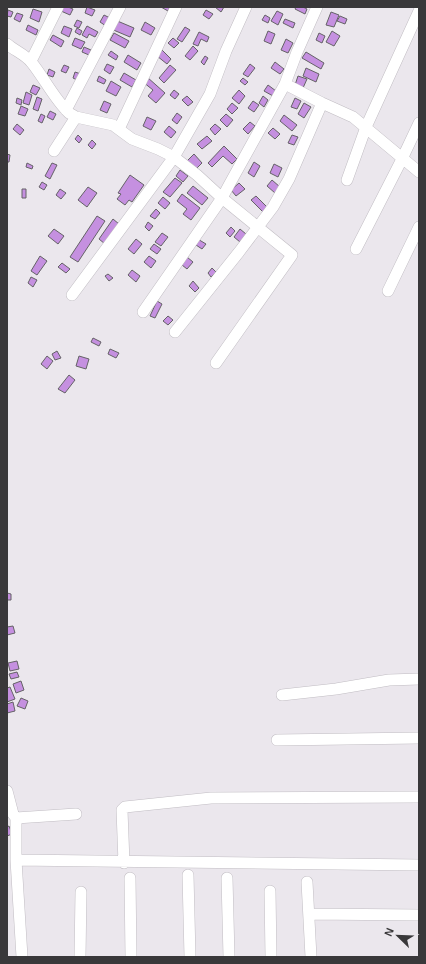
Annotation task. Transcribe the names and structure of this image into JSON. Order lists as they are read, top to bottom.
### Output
{
  "north": "top left"
}
